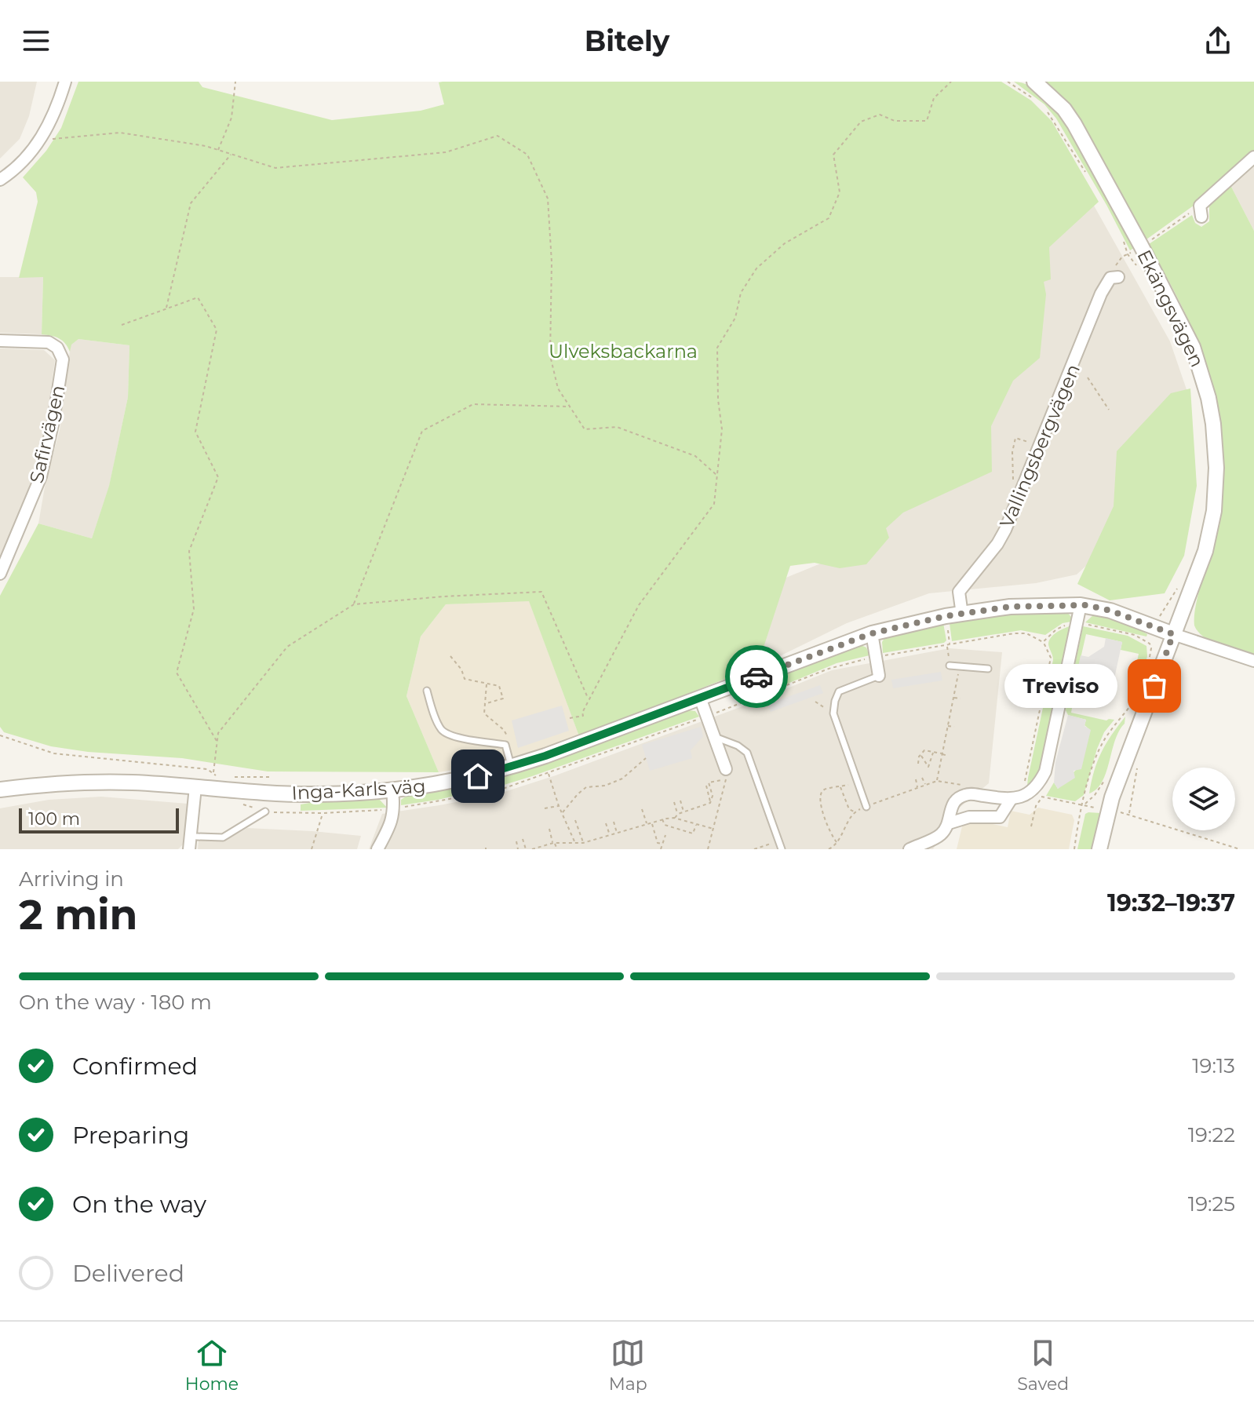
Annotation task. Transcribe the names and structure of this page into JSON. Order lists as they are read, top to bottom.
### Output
{
  "streets": {
    "street": [
      "Ekängsvägen",
      "Safirvägen",
      "Vallingsbergvägen",
      "Inga-Karls väg"
    ]
  },
  "crossings": [
    ["Ekängsvägen", "Inga-Karls väg"],
    ["Vallingsbergvägen", "Inga-Karls väg"]
  ],
  "parks": ["Ulveksbackarna"],
  "places": ["Treviso"],
  "scale_bar": "100 m",
  "page": {
    "header": "Bitely",
    "bubble": "Treviso",
    "scale": "100 m",
    "heading": ["2 min", "Arriving in", "19:32–19:37"],
    "bar": "On the way · 180 m",
    "list": [
      ["Confirmed", "19:13"],
      ["Preparing", "19:22"],
      ["On the way", "19:25"],
      "Delivered"
    ],
    "tabs": ["Home", "Map", "Saved"]
  }
}
